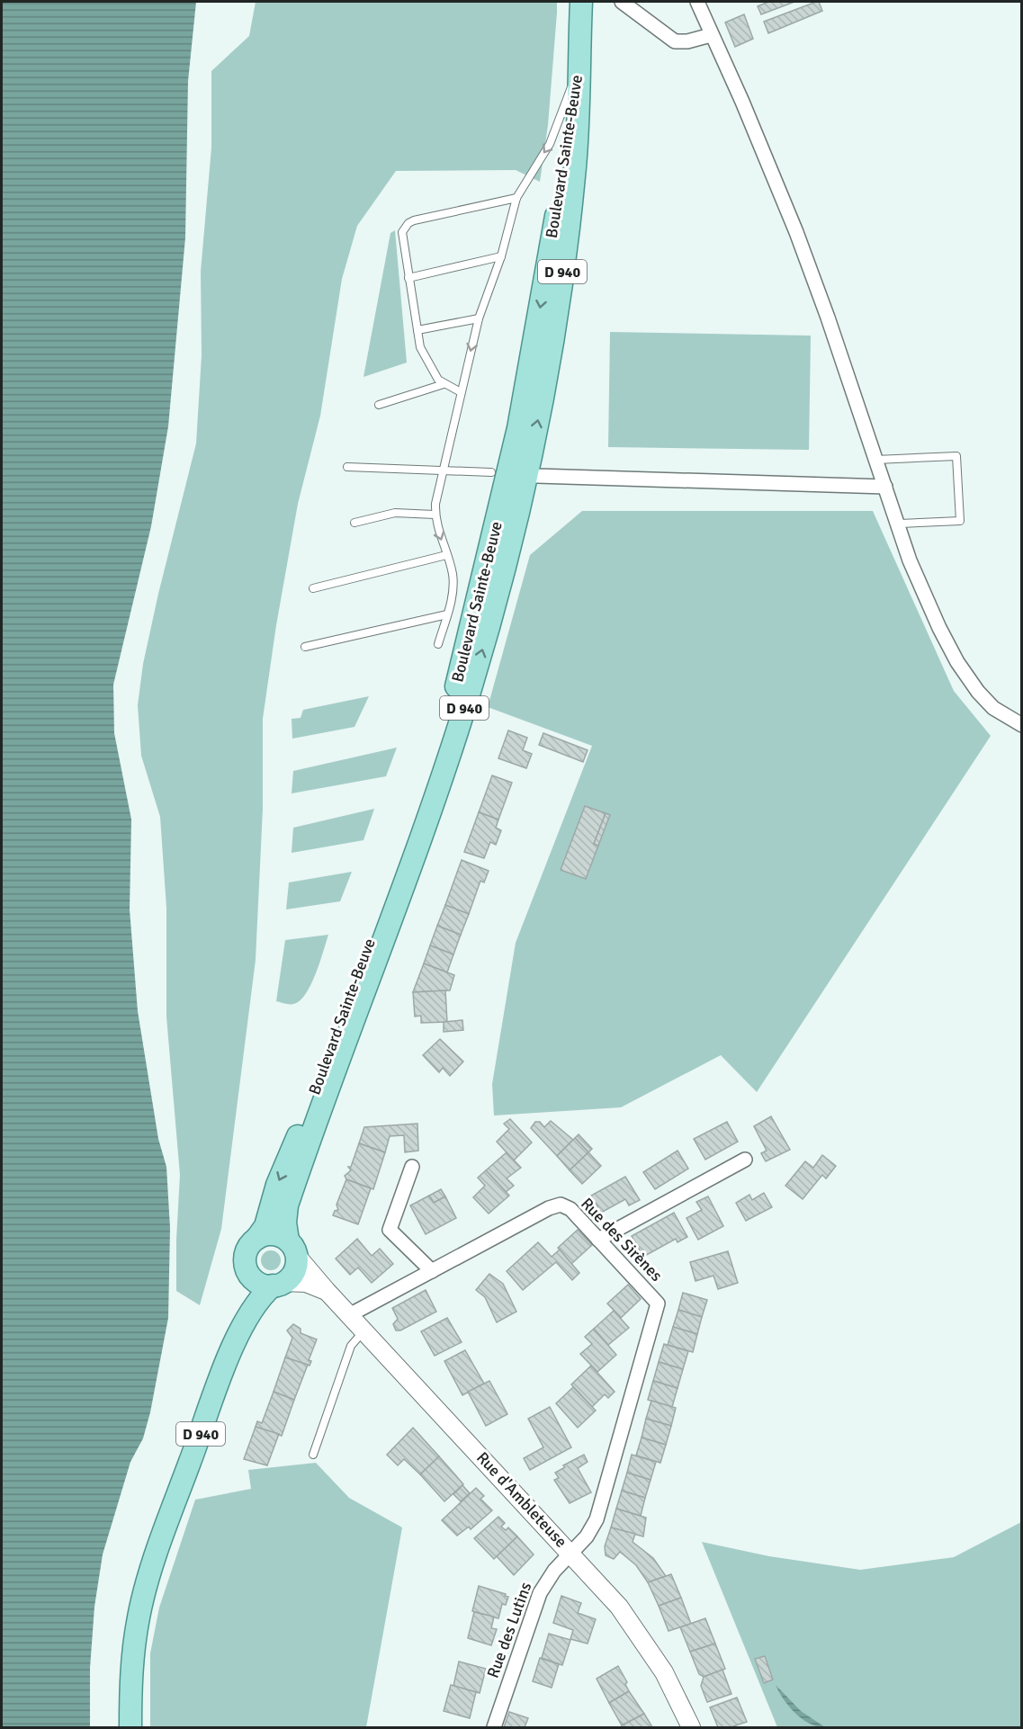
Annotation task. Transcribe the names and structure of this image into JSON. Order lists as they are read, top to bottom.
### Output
{
  "streets": {
    "main road": ["Boulevard Sainte-Beuve", "D 940"],
    "street": ["Rue des Sirènes", "Rue d'Ambleteuse", "Rue des Lutins"]
  },
  "crossings": [
    ["Boulevard Sainte-Beuve", "D 940"],
    ["Boulevard Sainte-Beuve", "Rue d'Ambleteuse"],
    ["D 940", "Rue d'Ambleteuse"],
    ["Rue des Sirènes", "Rue d'Ambleteuse"],
    ["Rue des Sirènes", "Rue des Lutins"],
    ["Rue d'Ambleteuse", "Rue des Lutins"]
  ]
}
